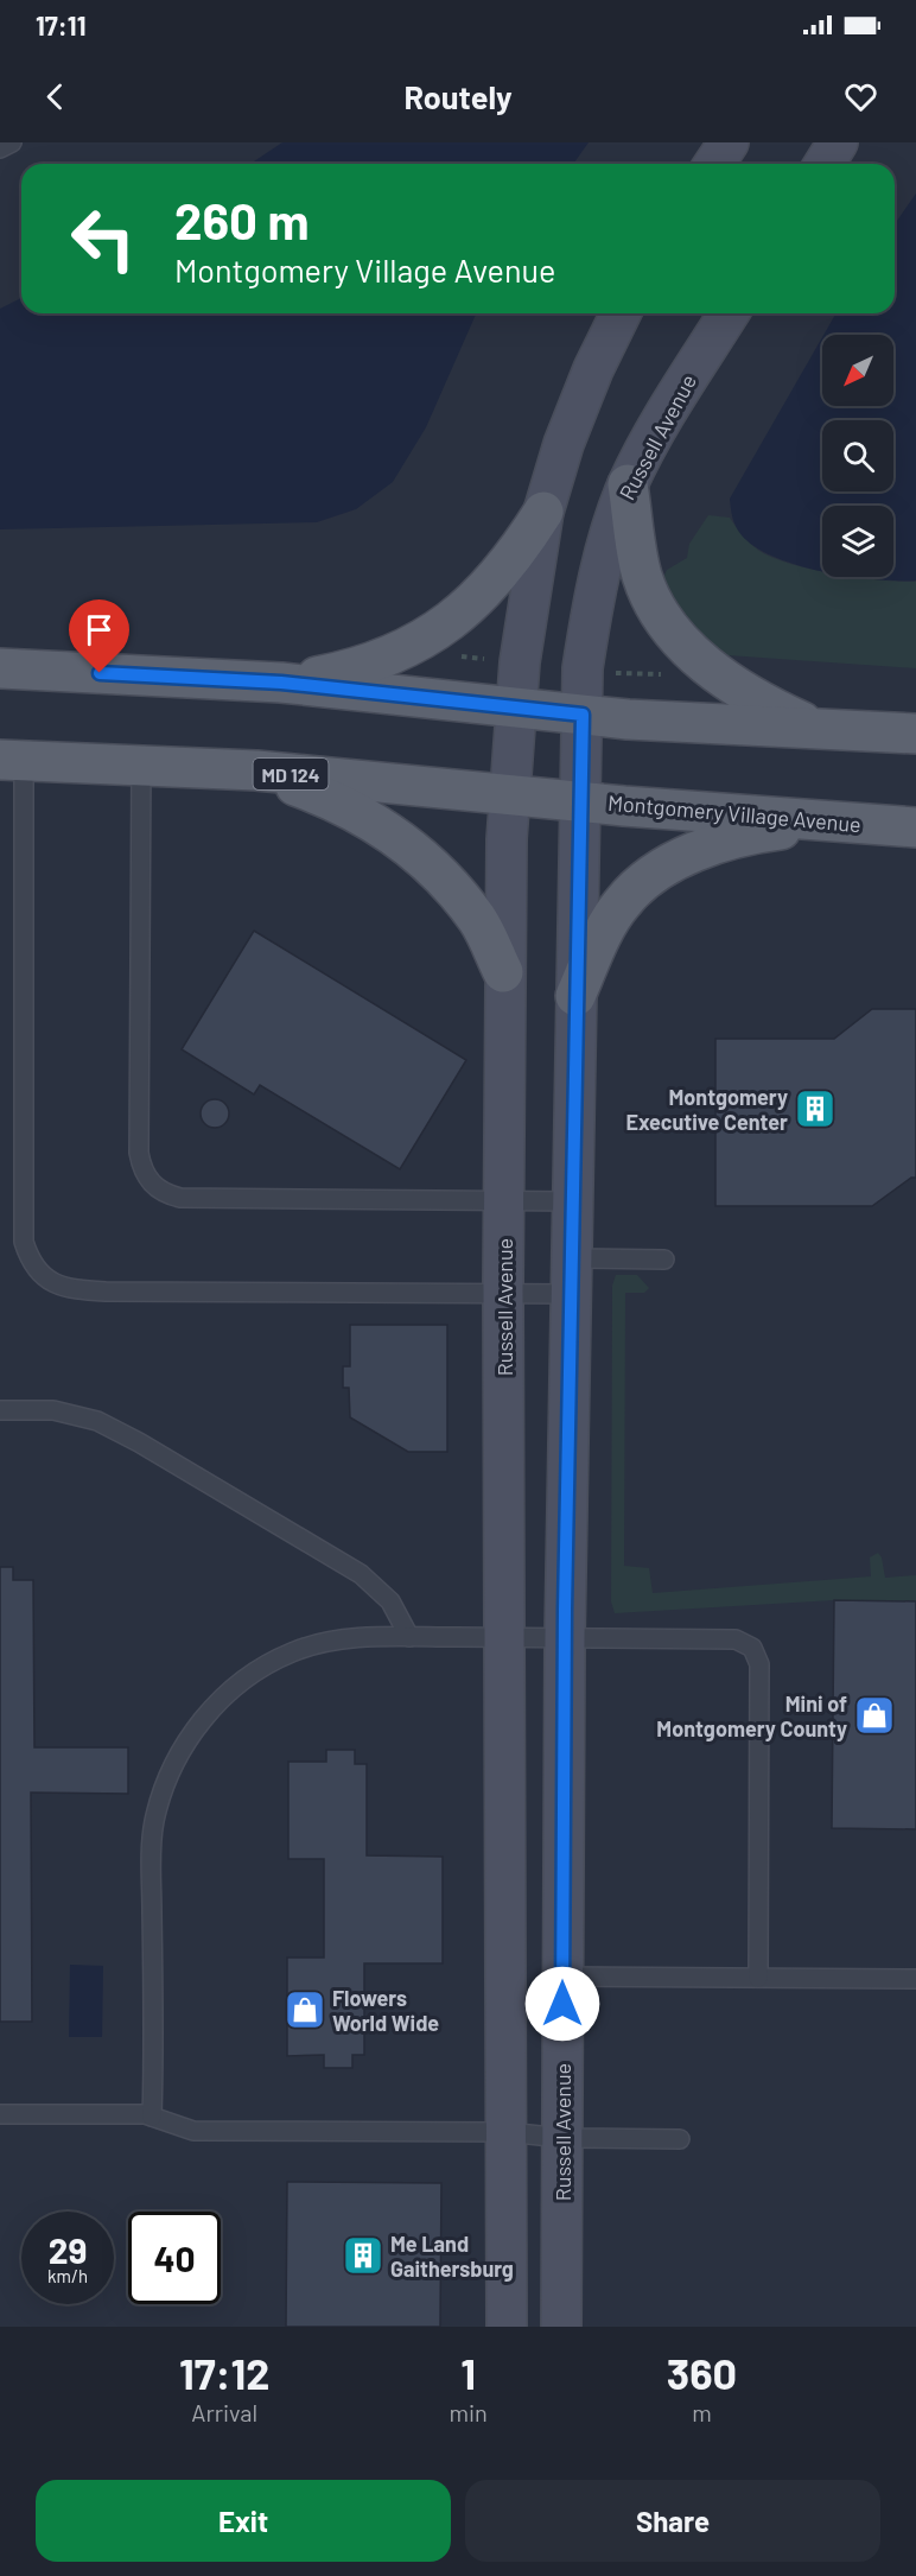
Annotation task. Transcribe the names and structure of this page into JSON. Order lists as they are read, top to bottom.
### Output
{
  "streets": {
    "main road": ["MD 124", "Montgomery Village Avenue"],
    "street": ["Russell Avenue"]
  },
  "crossings": [
    ["Russell Avenue", "Montgomery Village Avenue"]
  ],
  "places": {
    "building": ["Montgomery Executive Center", "Me Land Gaithersburg"],
    "shop": ["Mini of Montgomery County", "Flowers World Wide"]
  },
  "north": "bottom left",
  "page": {
    "status": "17:11",
    "header": "Routely",
    "turn": ["260 m", "Montgomery Village Avenue"],
    "speed": "29 km/h",
    "limit": "40",
    "eta": [
      "17:12",
      "Arrival",
      "1",
      "min",
      "360",
      "m"
    ],
    "buttons": ["Exit", "Share"]
  }
}
